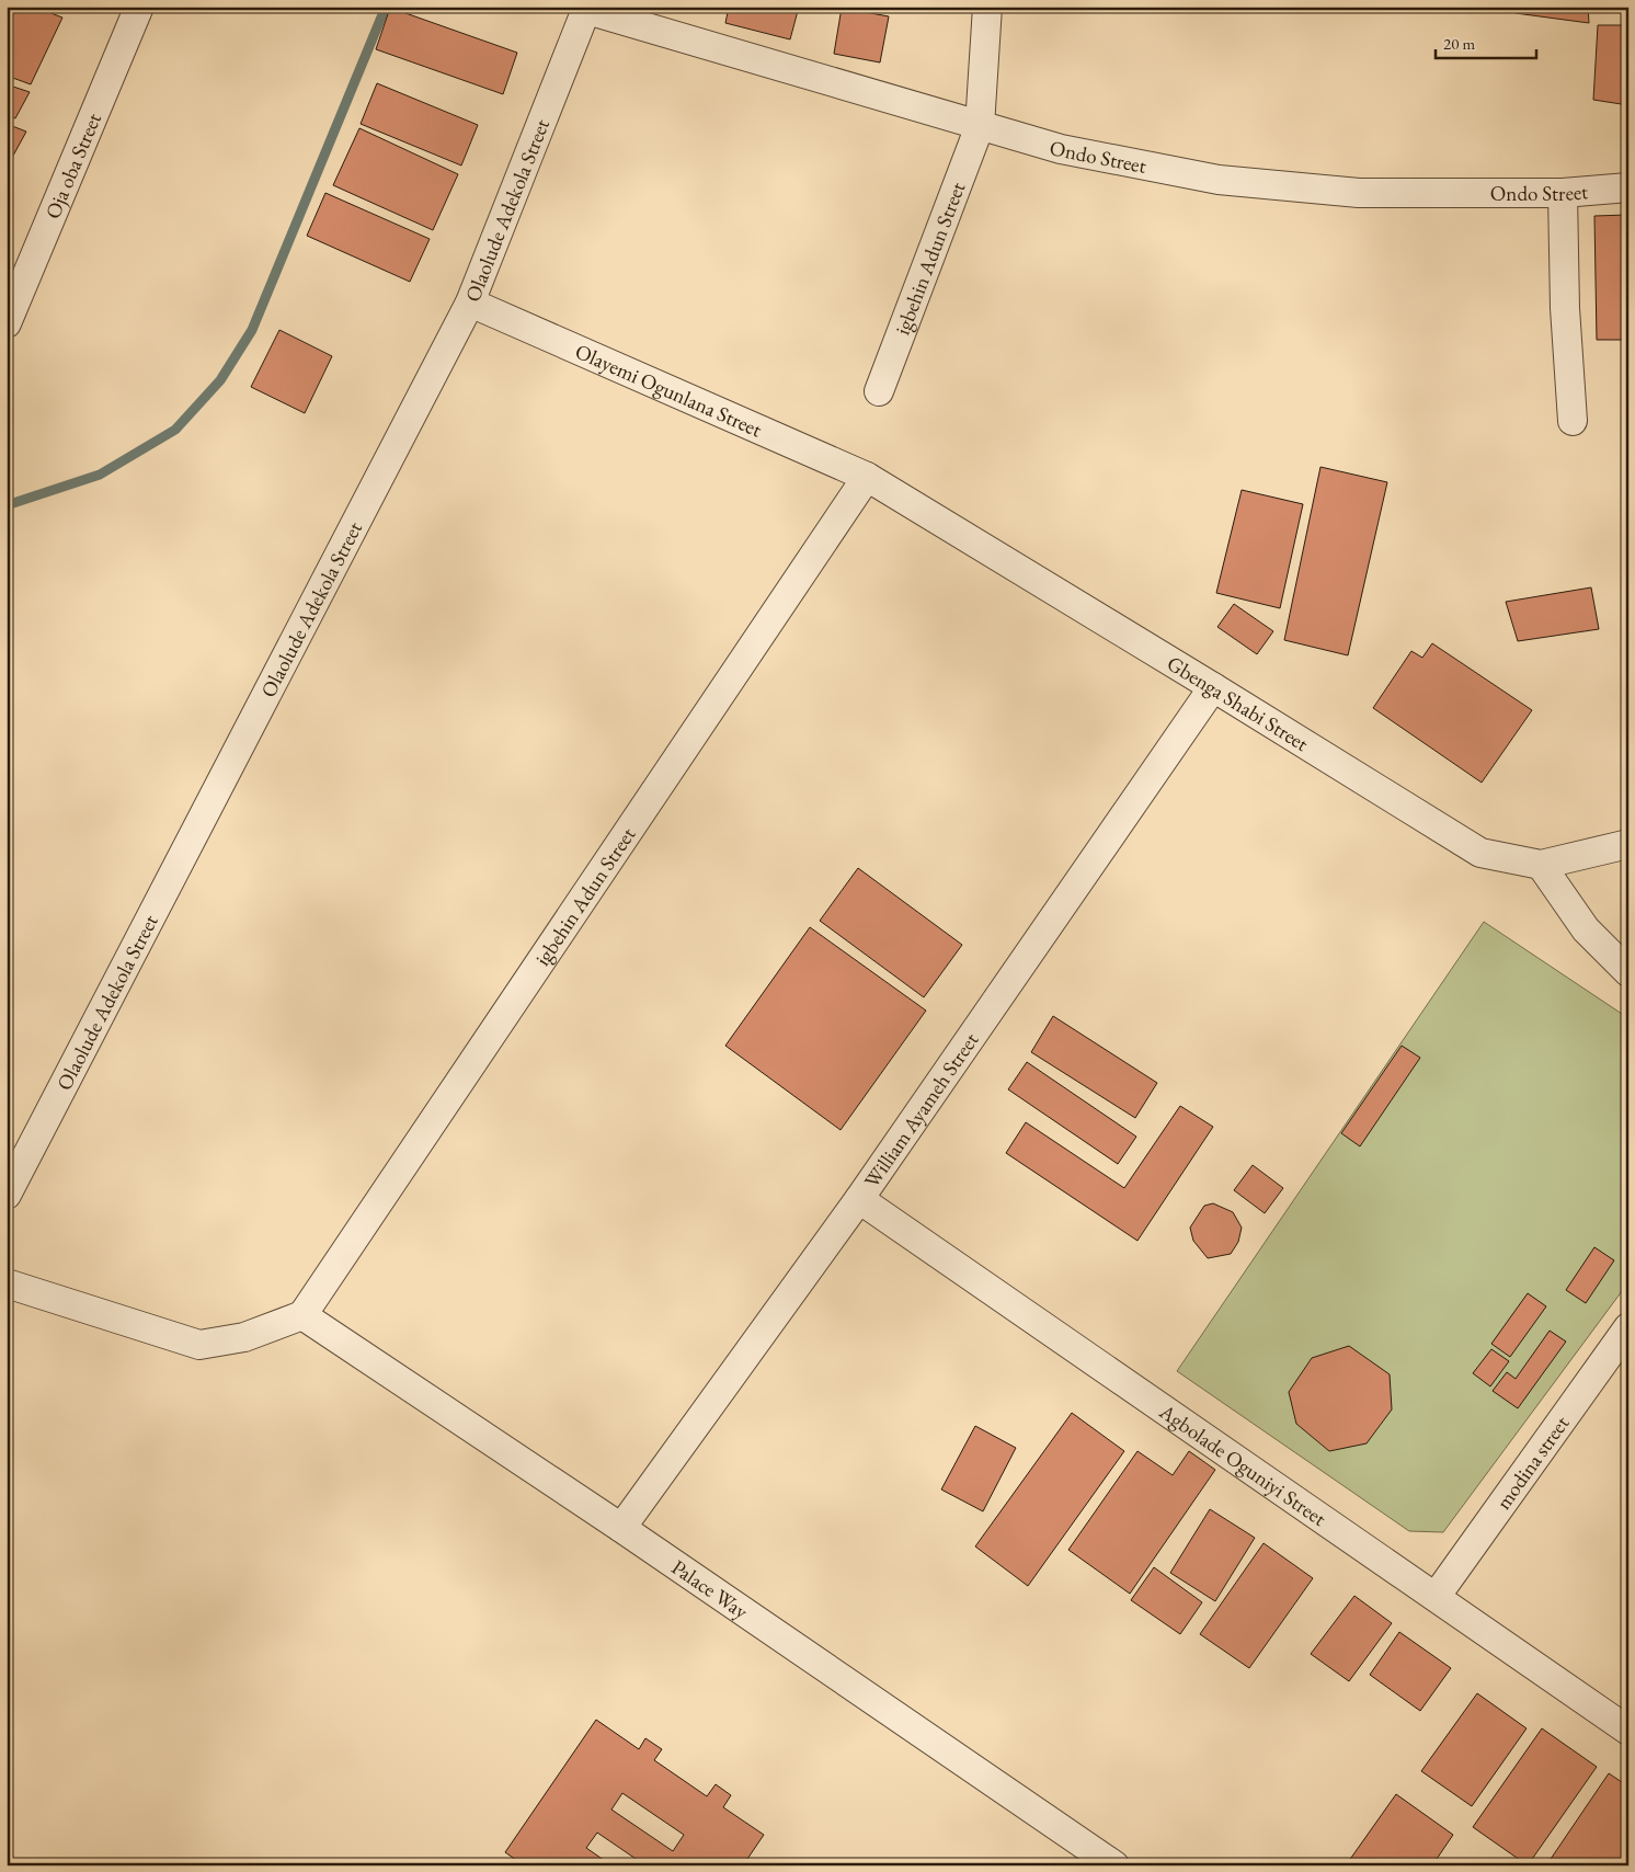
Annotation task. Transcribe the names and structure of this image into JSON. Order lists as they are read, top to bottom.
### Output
{
  "streets": {
    "street": [
      "Ondo Street",
      "Oja oba Street",
      "Olaolude Adekola Street",
      "igbehin Adun Street",
      "Olayemi Ogunlana Street",
      "Gbenga Shabi Street",
      "William Ayameh Street",
      "modina street",
      "Agbolade Oguniyi Street",
      "Palace Way"
    ]
  },
  "crossings": [
    ["Ondo Street", "Olaolude Adekola Street"],
    ["Ondo Street", "igbehin Adun Street"],
    ["Olaolude Adekola Street", "Olayemi Ogunlana Street"],
    ["igbehin Adun Street", "Olayemi Ogunlana Street"],
    ["igbehin Adun Street", "Gbenga Shabi Street"],
    ["igbehin Adun Street", "Palace Way"],
    ["Olayemi Ogunlana Street", "Gbenga Shabi Street"],
    ["Gbenga Shabi Street", "William Ayameh Street"],
    ["William Ayameh Street", "Agbolade Oguniyi Street"],
    ["William Ayameh Street", "Palace Way"],
    ["modina street", "Agbolade Oguniyi Street"]
  ],
  "scale_bar": "20 m"
}
